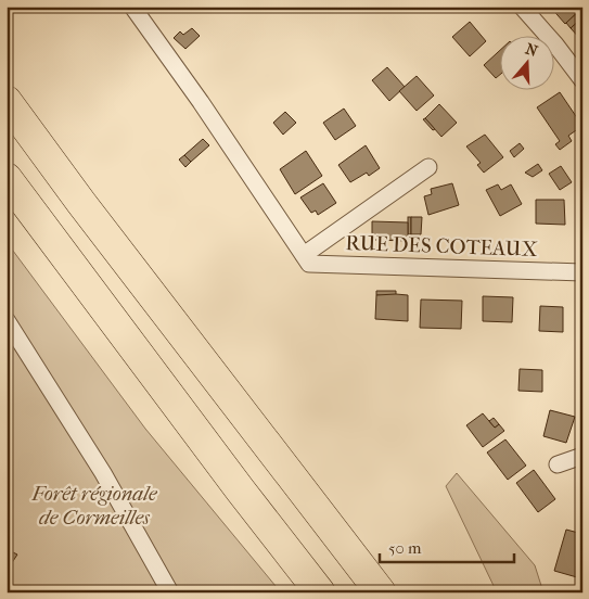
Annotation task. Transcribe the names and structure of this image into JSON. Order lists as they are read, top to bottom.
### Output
{
  "streets": {
    "street": ["RUE DES COTEAUX"]
  },
  "parks": ["Forêt régionale de Cormeilles"],
  "scale_bar": "50 m",
  "north": "top"
}
